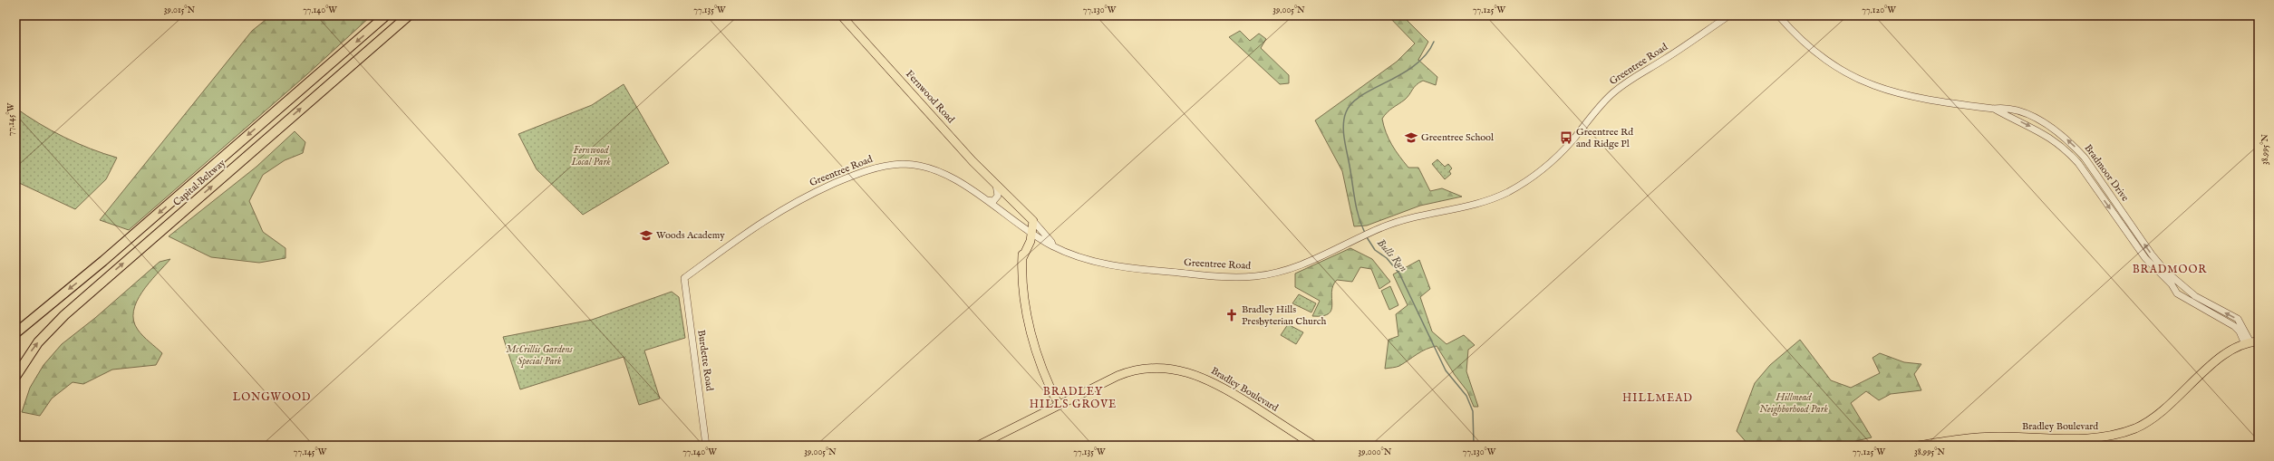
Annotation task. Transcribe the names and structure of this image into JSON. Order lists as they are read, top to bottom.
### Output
{
  "streets": {
    "highway": ["Capital Beltway"],
    "main road": ["Fernwood Road", "Bradley Boulevard"],
    "street": ["Greentree Road", "Bradmoor Drive", "Burdette Road"]
  },
  "crossings": [
    ["Greentree Road", "Fernwood Road"],
    ["Greentree Road", "Burdette Road"]
  ],
  "districts": [
    "BRADMOOR",
    "BRADLEY HILLS GROVE",
    "LONGWOOD",
    "HILLMEAD"
  ],
  "water": ["Bulls Run"],
  "parks": ["Fernwood Local Park", "McCrillis Gardens Special Park", "Hillmead Neighborhood Park"],
  "places": {
    "school or university": ["Greentree School", "Woods Academy"],
    "bus stop": ["Greentree Rd and Ridge Pl"],
    "church": ["Bradley Hills Presbyterian Church"]
  },
  "coordinates": [
    "39.015°N",
    "77.140°W",
    "77.135°W",
    "77.130°W",
    "39.005°N",
    "77.125°W",
    "77.120°W",
    "77.145°W",
    "38.995°N",
    "39.000°N"
  ]
}
